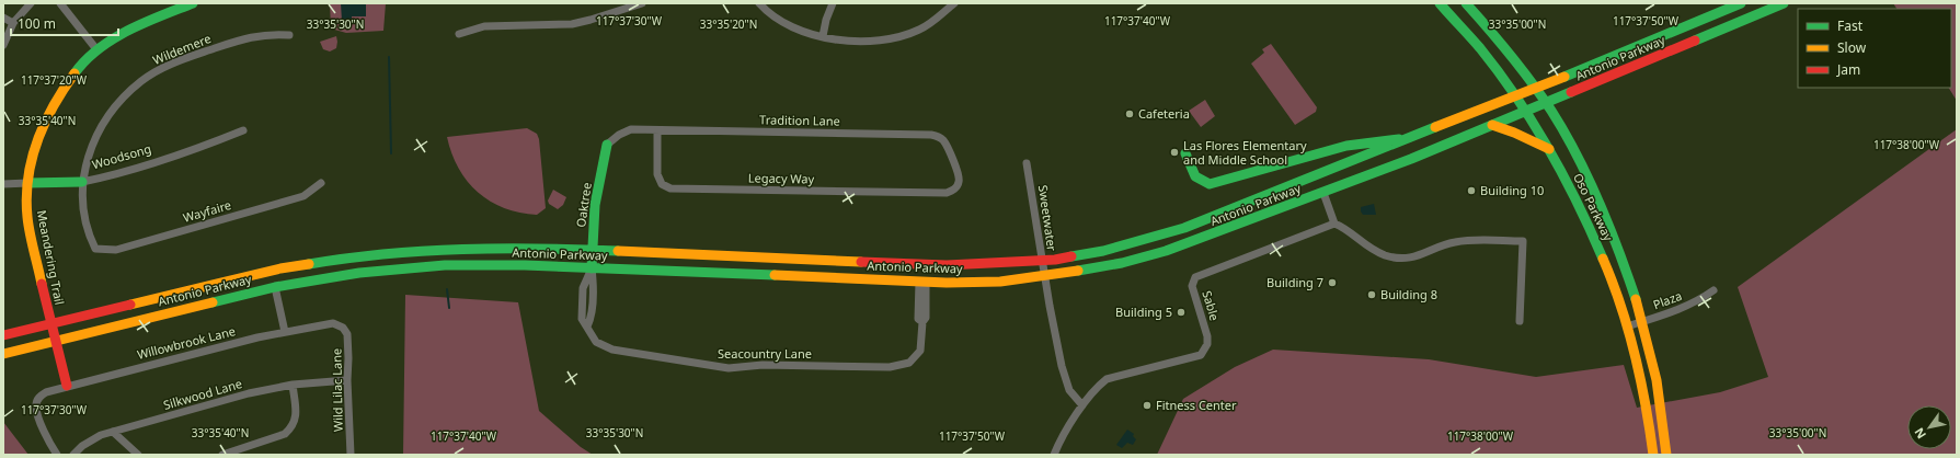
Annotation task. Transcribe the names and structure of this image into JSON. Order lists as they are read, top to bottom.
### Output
{
  "streets": {
    "main road": [
      "Antonio Parkway",
      "Woodsong",
      "Oaktree",
      "Oso Parkway",
      "Meandering Trail"
    ],
    "street": [
      "Wildemere",
      "Tradition Lane",
      "Legacy Way",
      "Wayfaire",
      "Sweetwater",
      "Plaza",
      "Sable",
      "Willowbrook Lane",
      "Seacountry Lane",
      "Wild Lilac Lane",
      "Silkwood Lane"
    ]
  },
  "crossings": [
    ["Wildemere", "Woodsong"],
    ["Wildemere", "Wayfaire"],
    ["Antonio Parkway", "Oaktree"],
    ["Antonio Parkway", "Oso Parkway"],
    ["Antonio Parkway", "Sweetwater"],
    ["Antonio Parkway", "Meandering Trail"],
    ["Antonio Parkway", "Seacountry Lane"],
    ["Tradition Lane", "Legacy Way"],
    ["Tradition Lane", "Oaktree"],
    ["Woodsong", "Meandering Trail"],
    ["Oaktree", "Seacountry Lane"],
    ["Oso Parkway", "Plaza"],
    ["Meandering Trail", "Willowbrook Lane"],
    ["Willowbrook Lane", "Wild Lilac Lane"],
    ["Wild Lilac Lane", "Silkwood Lane"]
  ],
  "places": [
    "Cafeteria",
    "Las Flores Elementary and Middle School",
    "Building 10",
    "Building 7",
    "Building 8",
    "Building 5",
    "Fitness Center"
  ],
  "legend": ["Fast", "Slow", "Jam"],
  "scale_bar": "100 m",
  "north": "bottom left",
  "coordinates": [
    "117°37'30\"W",
    "117°37'40\"W",
    "117°37'50\"W",
    "33°35'30\"N",
    "33°35'20\"N",
    "33°35'00\"N",
    "117°37'20\"W",
    "33°35'40\"N",
    "117°38'00\"W"
  ]
}
